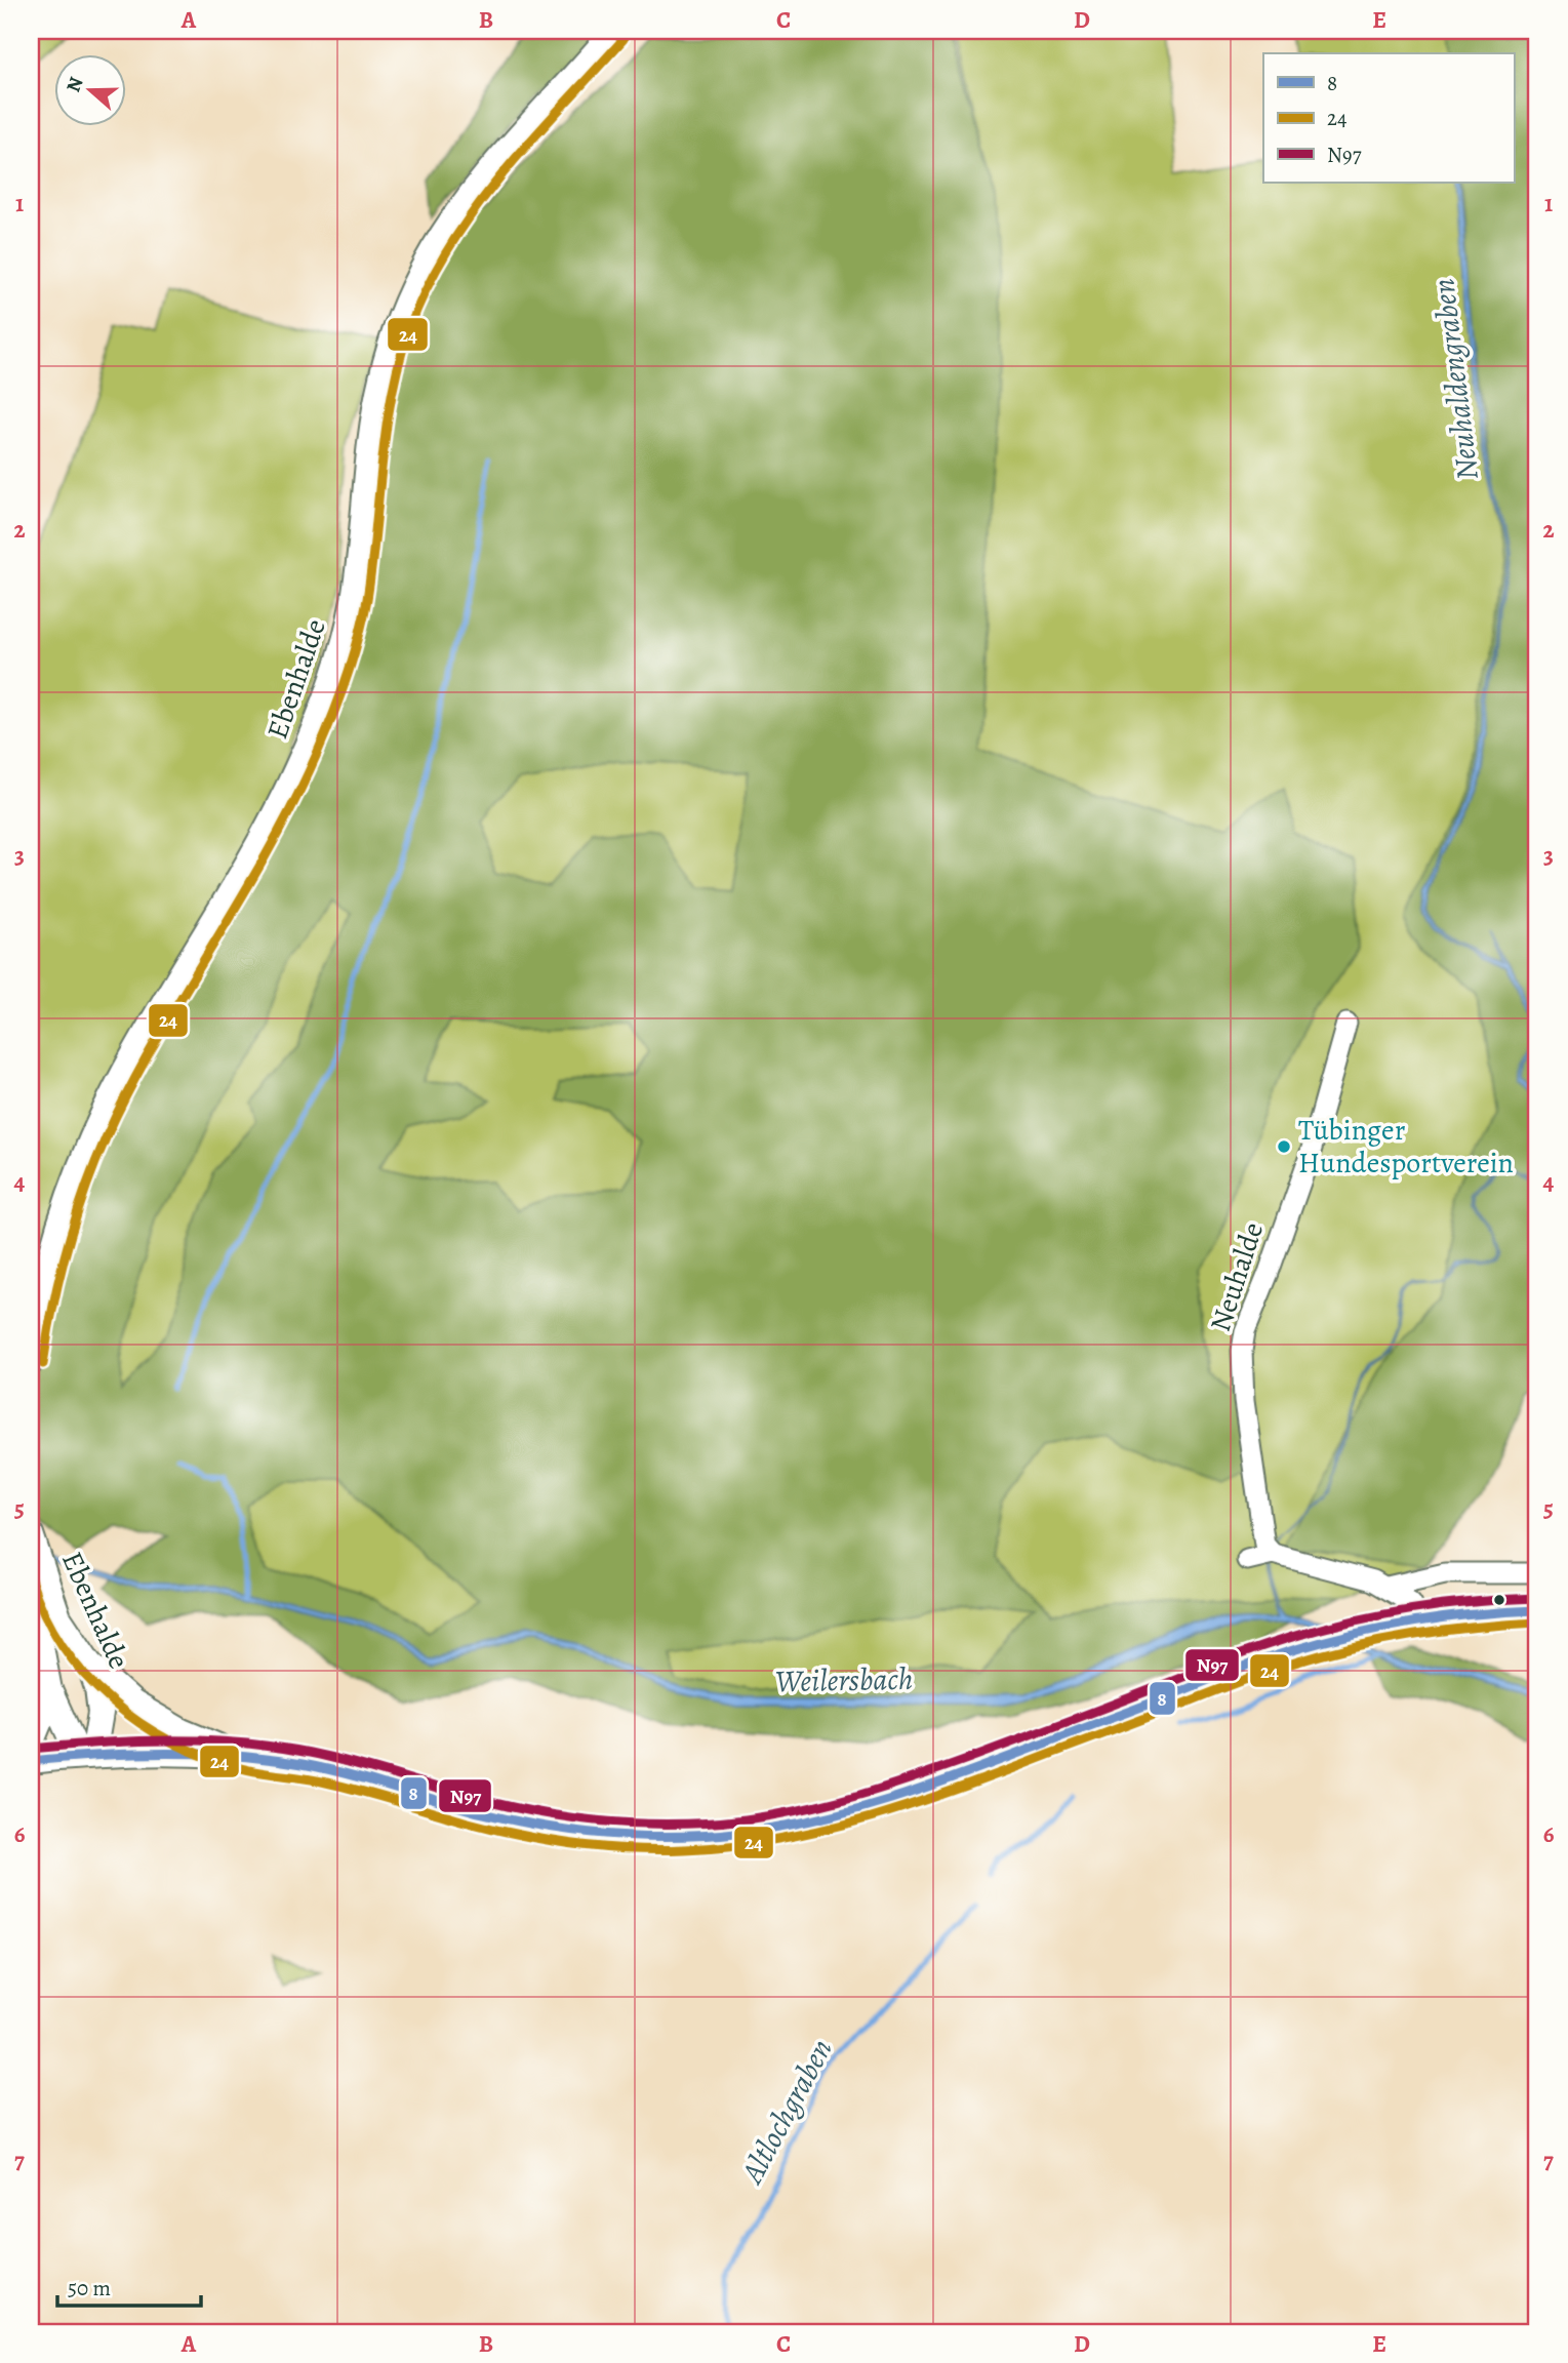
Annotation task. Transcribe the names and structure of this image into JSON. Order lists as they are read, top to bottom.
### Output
{
  "streets": {
    "street": ["Ebenhalde", "Neuhalde"]
  },
  "water": ["Neuhaldengraben", "Weilersbach", "Altlochgraben"],
  "places": ["Tübinger Hundesportverein"],
  "lines": ["transit line 24", "transit line N97", "transit line 8"],
  "legend": ["8", "24", "N97"],
  "scale_bar": "50 m",
  "north": "left",
  "grid": {
    "columns": [
      "A",
      "B",
      "C",
      "D",
      "E"
    ],
    "rows": [
      "1",
      "2",
      "3",
      "4",
      "5",
      "6",
      "7"
    ]
  }
}
